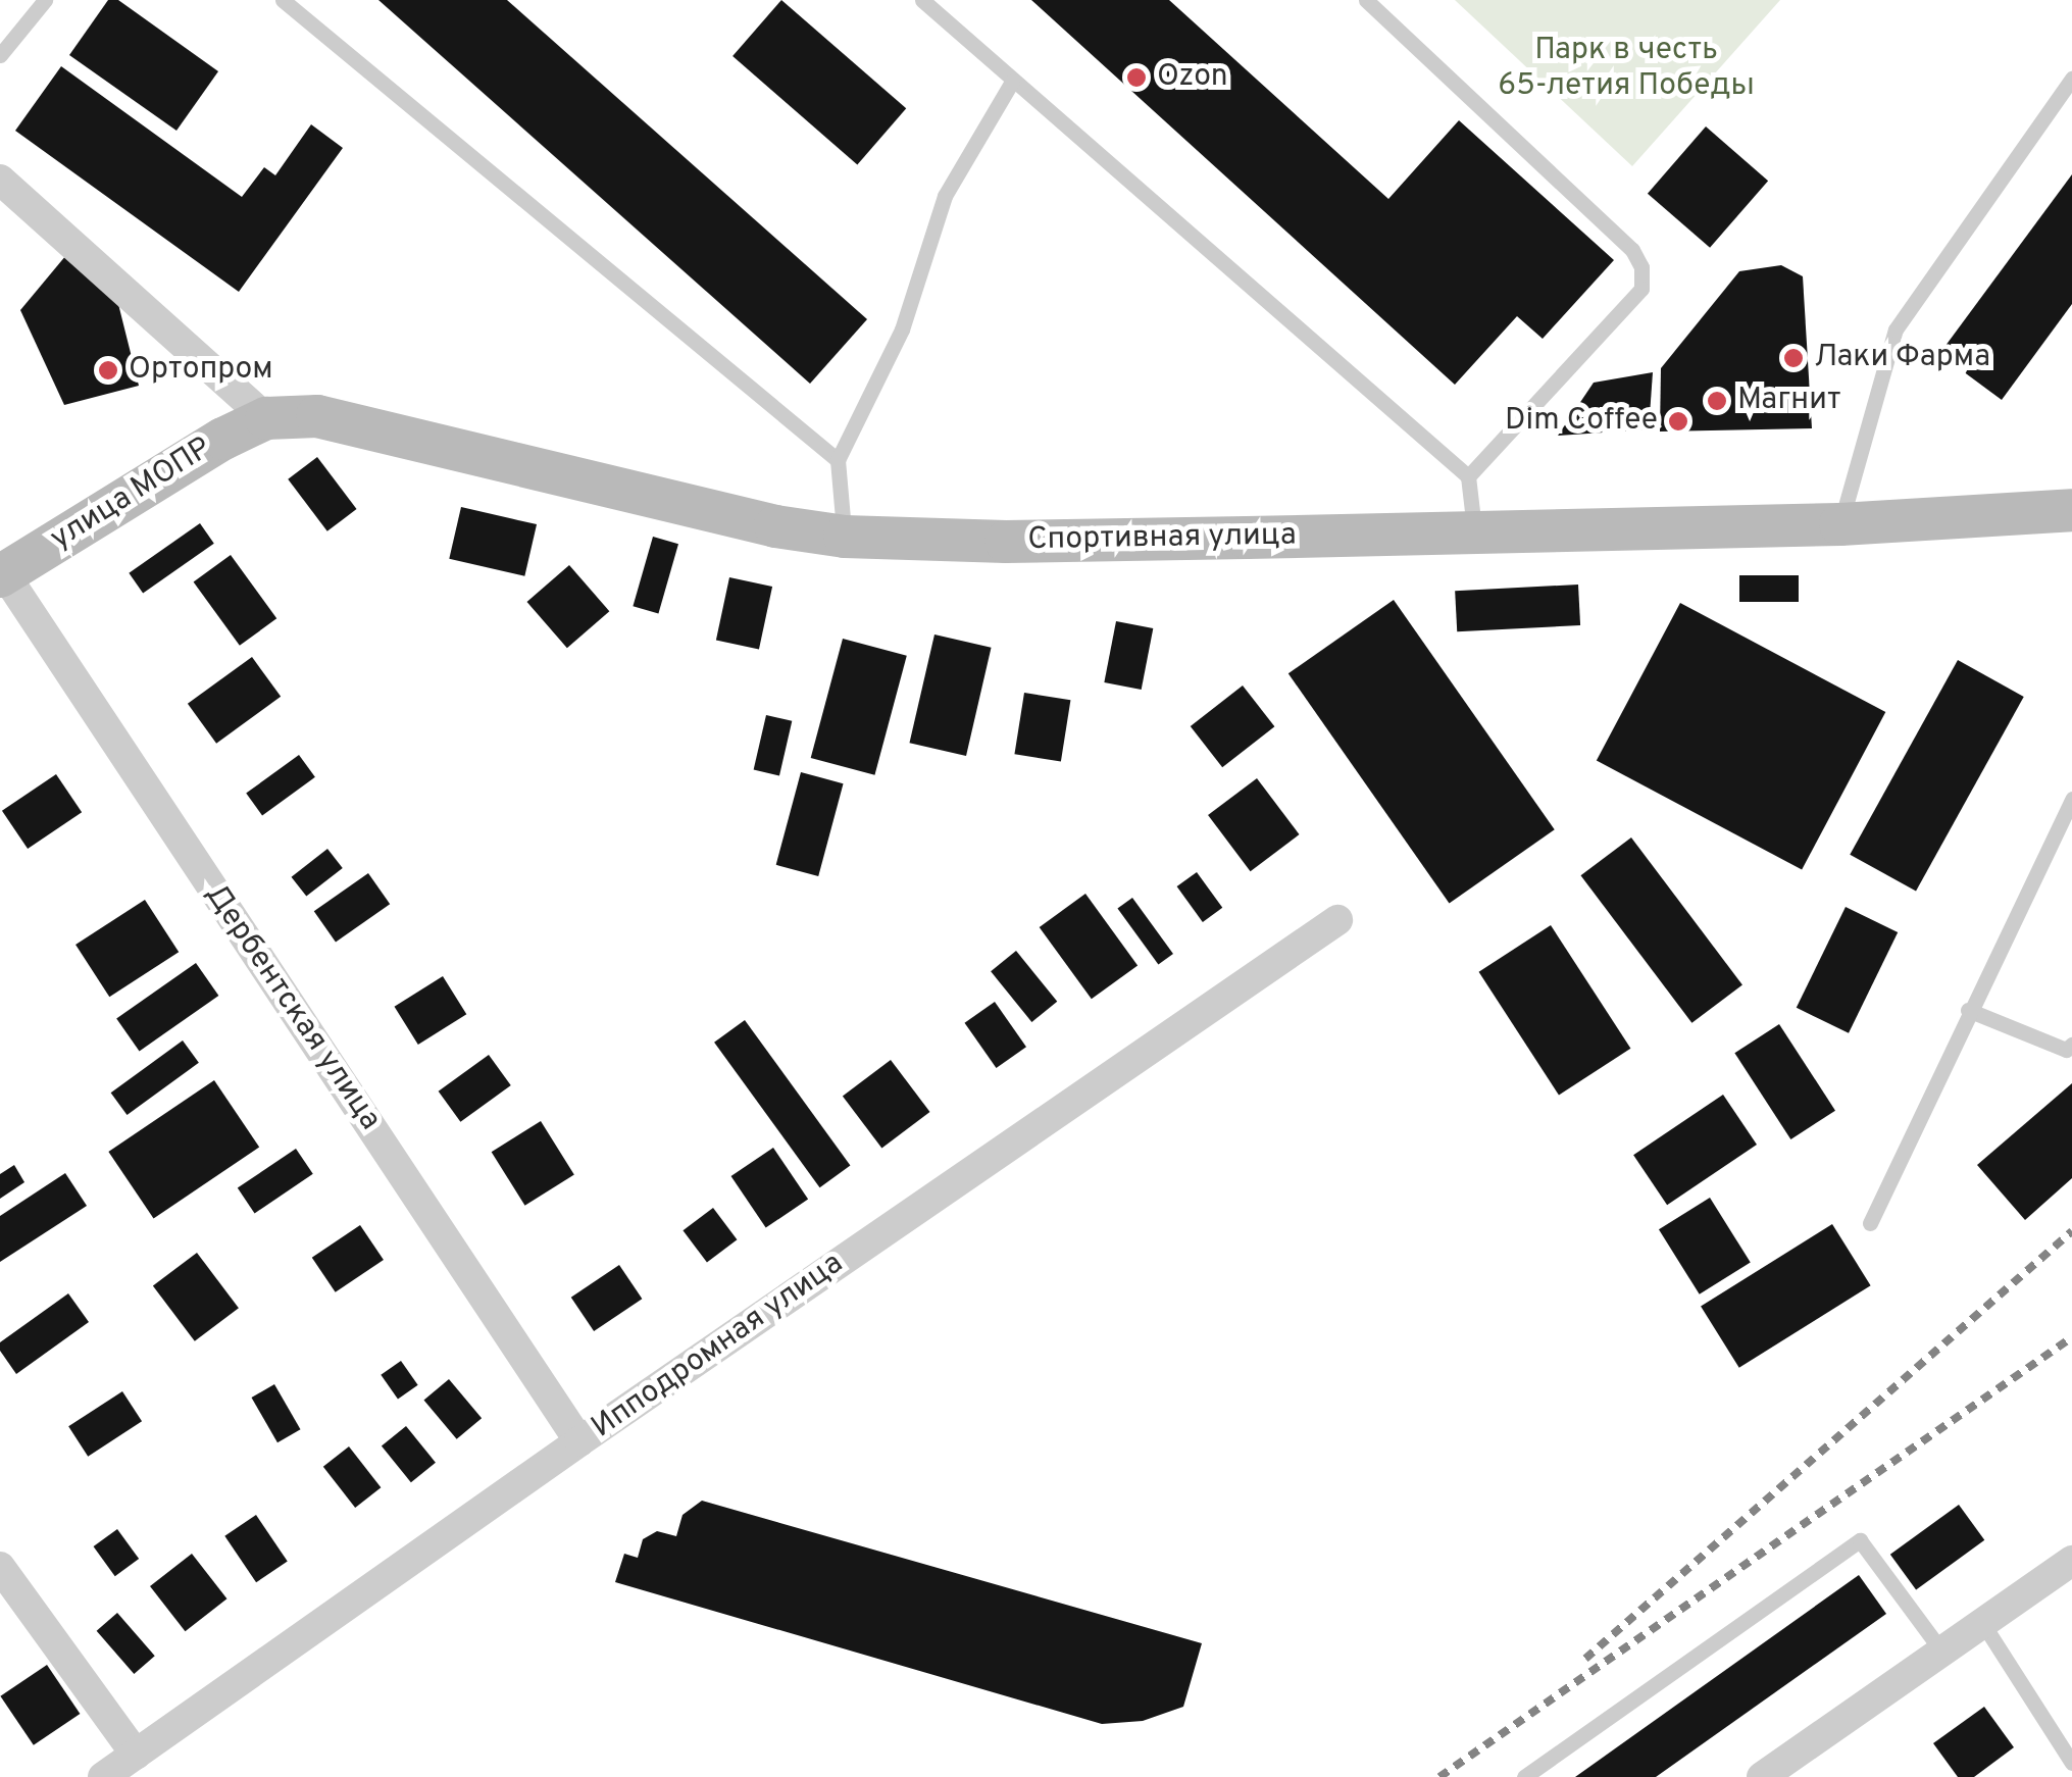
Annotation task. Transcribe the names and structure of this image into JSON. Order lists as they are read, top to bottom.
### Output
{
  "streets": {
    "main road": ["улица МОПР", "Спортивная улица"],
    "street": ["Дербентская улица", "Ипподромная улица"]
  },
  "crossings": [
    ["улица МОПР", "Спортивная улица"],
    ["улица МОПР", "Дербентская улица"],
    ["Дербентская улица", "Ипподромная улица"]
  ],
  "parks": ["Парк в честь 65-летия Победы"],
  "places": [
    "Ozon",
    "Лаки Фарма",
    "Ортопром",
    "Магнит",
    "Dim Coffee"
  ]
}
